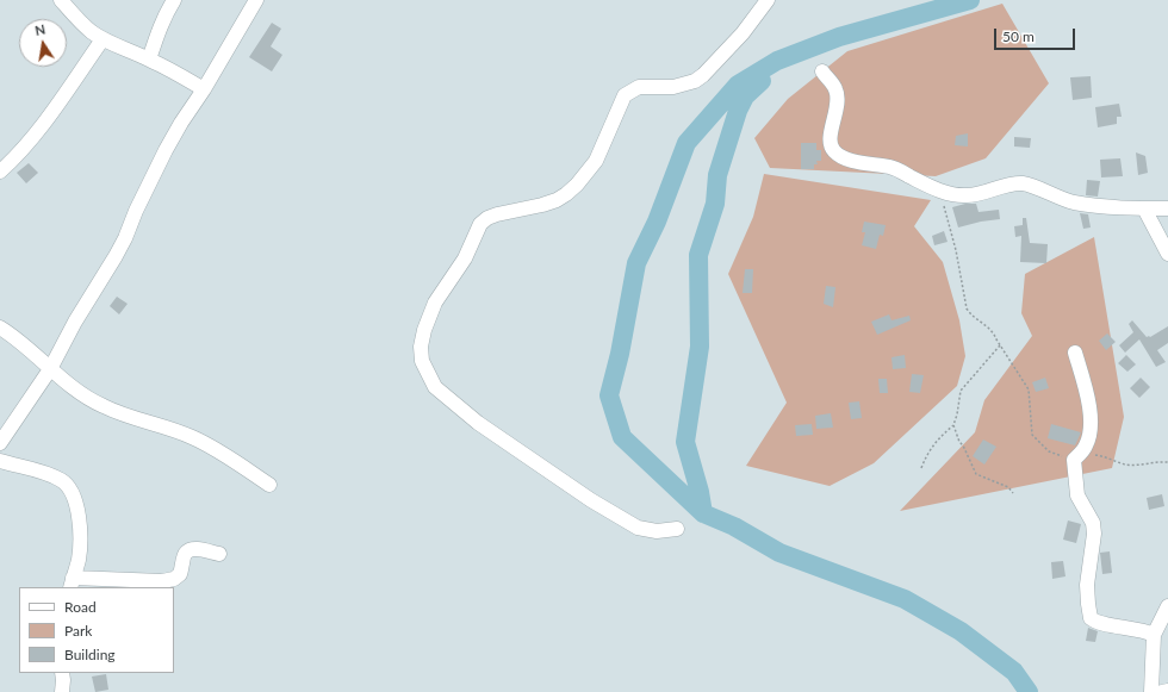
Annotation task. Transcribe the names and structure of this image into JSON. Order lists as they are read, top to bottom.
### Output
{
  "legend": ["Road", "Park", "Building"],
  "scale_bar": "50 m",
  "north": "top"
}
